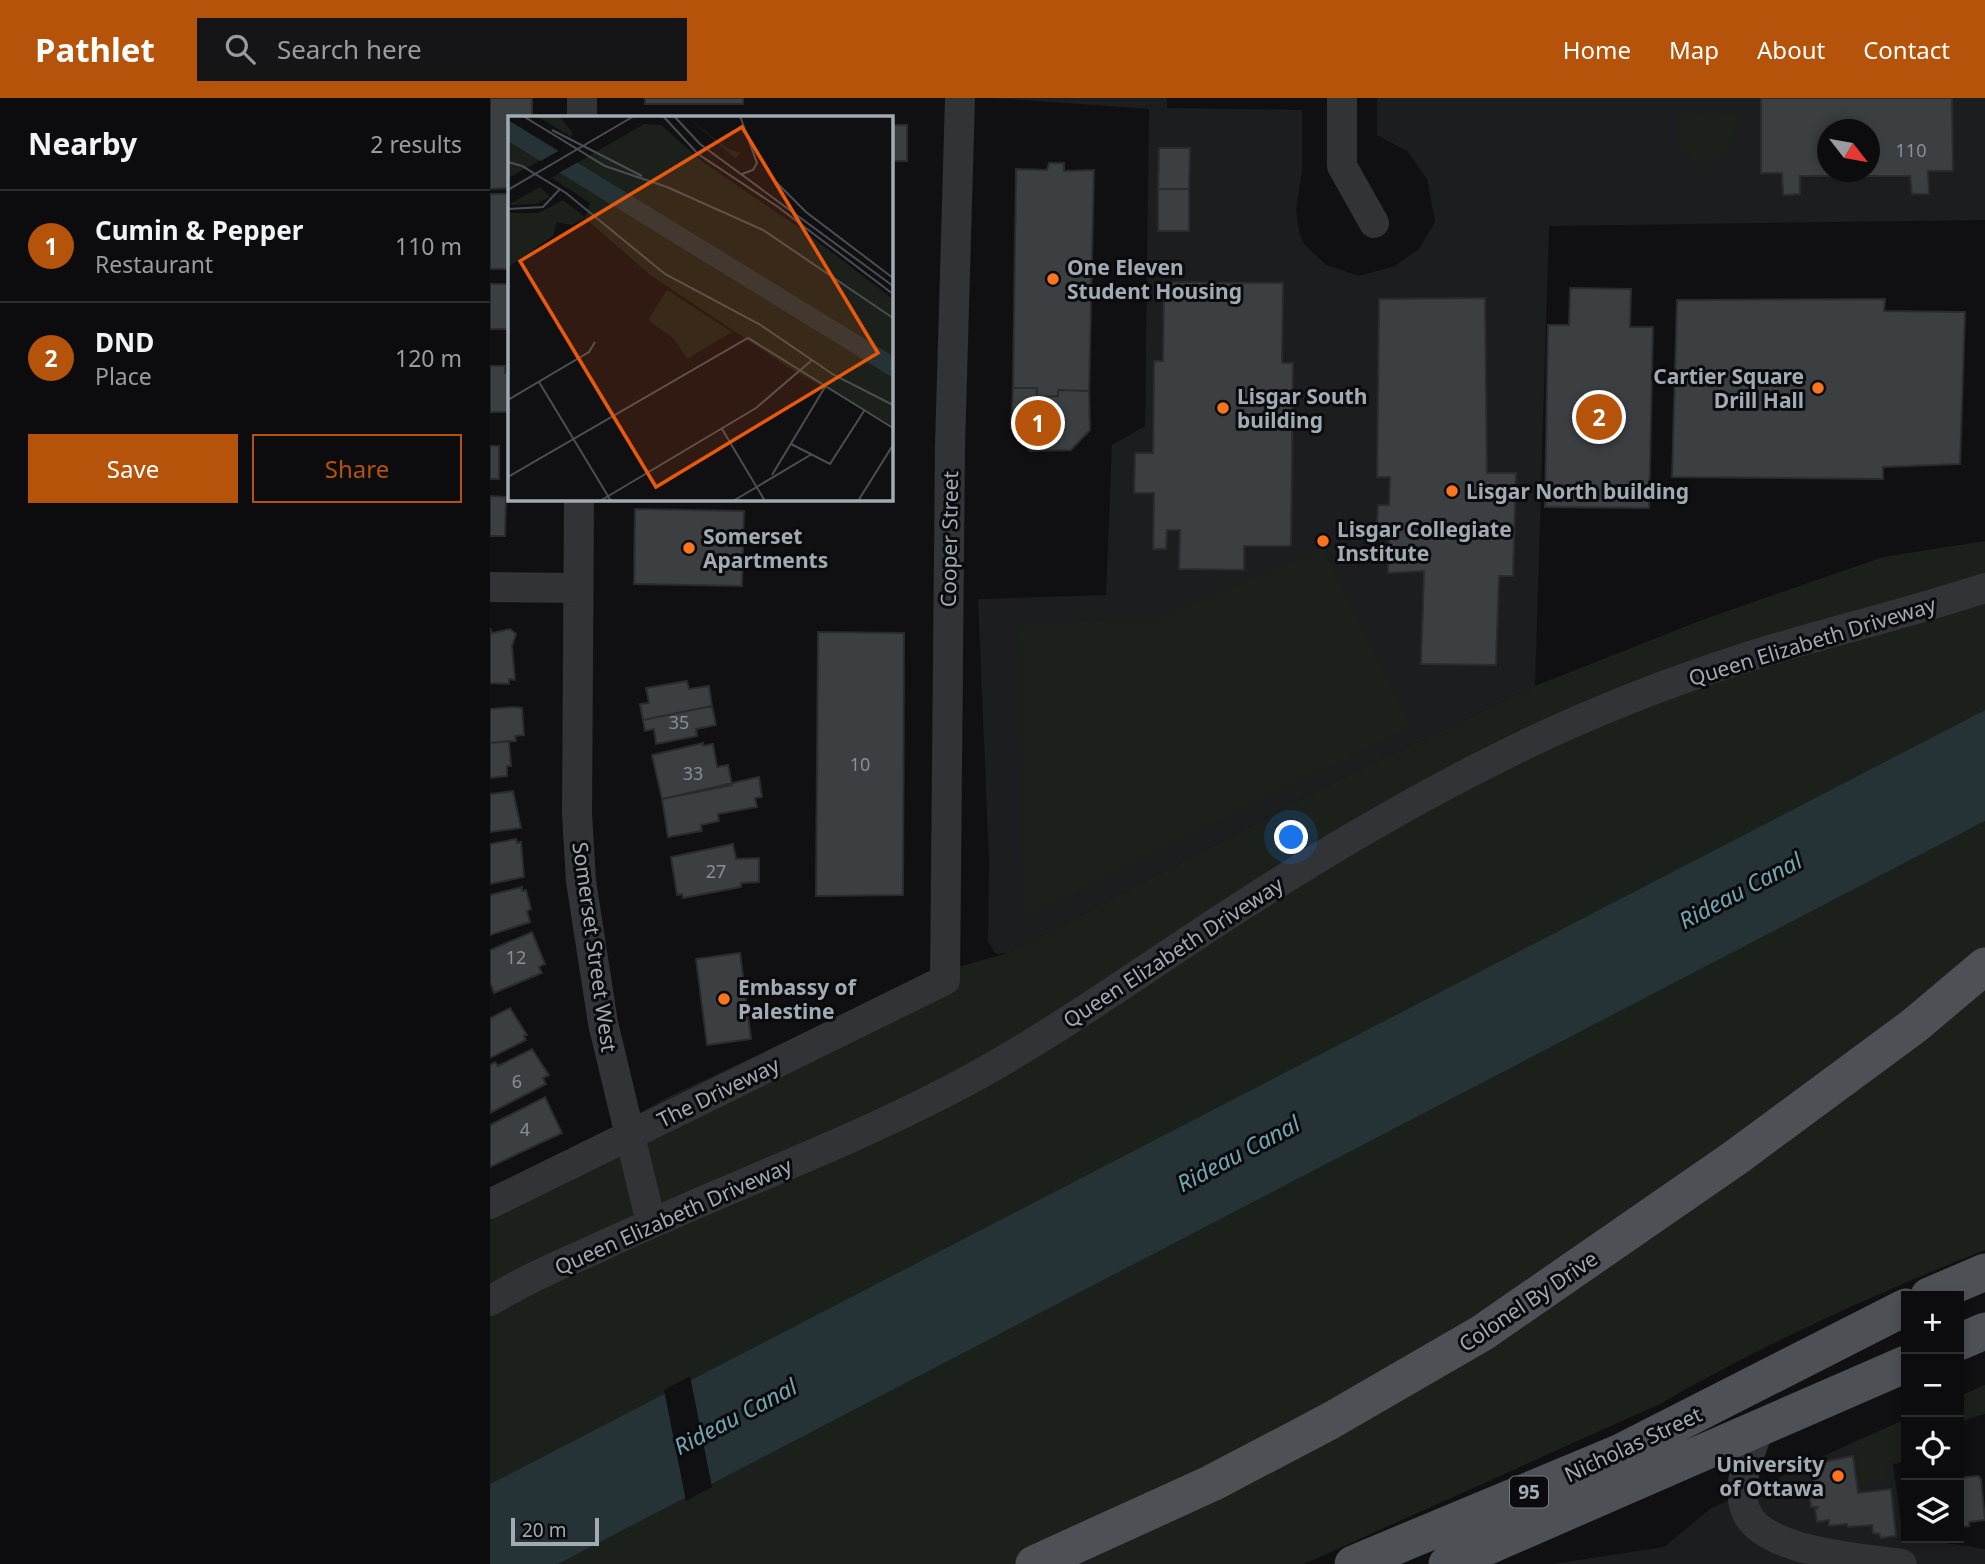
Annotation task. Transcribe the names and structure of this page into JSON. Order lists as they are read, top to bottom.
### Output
{
  "streets": {
    "main road": ["Colonel By Drive", "Nicholas Street", "95"],
    "street": [
      "Cooper Street",
      "Queen Elizabeth Driveway",
      "Somerset Street West",
      "The Driveway"
    ]
  },
  "crossings": [
    ["Cooper Street", "The Driveway"],
    ["Queen Elizabeth Driveway", "Somerset Street West"],
    ["Somerset Street West", "The Driveway"]
  ],
  "water": ["Rideau Canal"],
  "places": [
    "One Eleven Student Housing",
    "Cartier Square Drill Hall",
    "Lisgar South building",
    "Lisgar North building",
    "Lisgar Collegiate Institute",
    "Somerset Apartments",
    "Embassy of Palestine",
    "University of Ottawa"
  ],
  "house_numbers": [
    "110",
    "35",
    "10",
    "33",
    "27",
    "12",
    "6",
    "4"
  ],
  "scale_bar": "20 m",
  "north": "bottom right",
  "page": {
    "header": "Pathlet",
    "search": "Search here",
    "nav": [
      "Home",
      "Map",
      "About",
      "Contact"
    ],
    "heading": ["Nearby", "2 results"],
    "list": [
      {
        "mark": "1",
        "name": "Cumin & Pepper",
        "note": "Restaurant",
        "value": "110 m"
      },
      {
        "mark": "2",
        "name": "DND",
        "note": "Place",
        "value": "120 m"
      }
    ],
    "pins": ["2", "1"],
    "buttons": ["Save", "Share"],
    "map_buttons": ["+", "−"],
    "scale": "20 m"
  }
}
